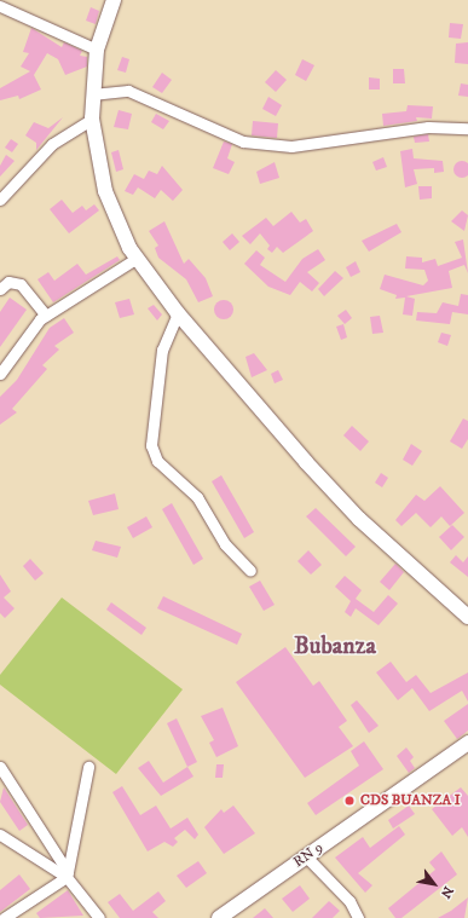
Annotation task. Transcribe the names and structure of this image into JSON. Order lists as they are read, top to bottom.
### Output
{
  "streets": {
    "main road": ["RN 9"]
  },
  "districts": ["Bubanza"],
  "places": ["CDS BUANZA I"],
  "north": "bottom right"
}
